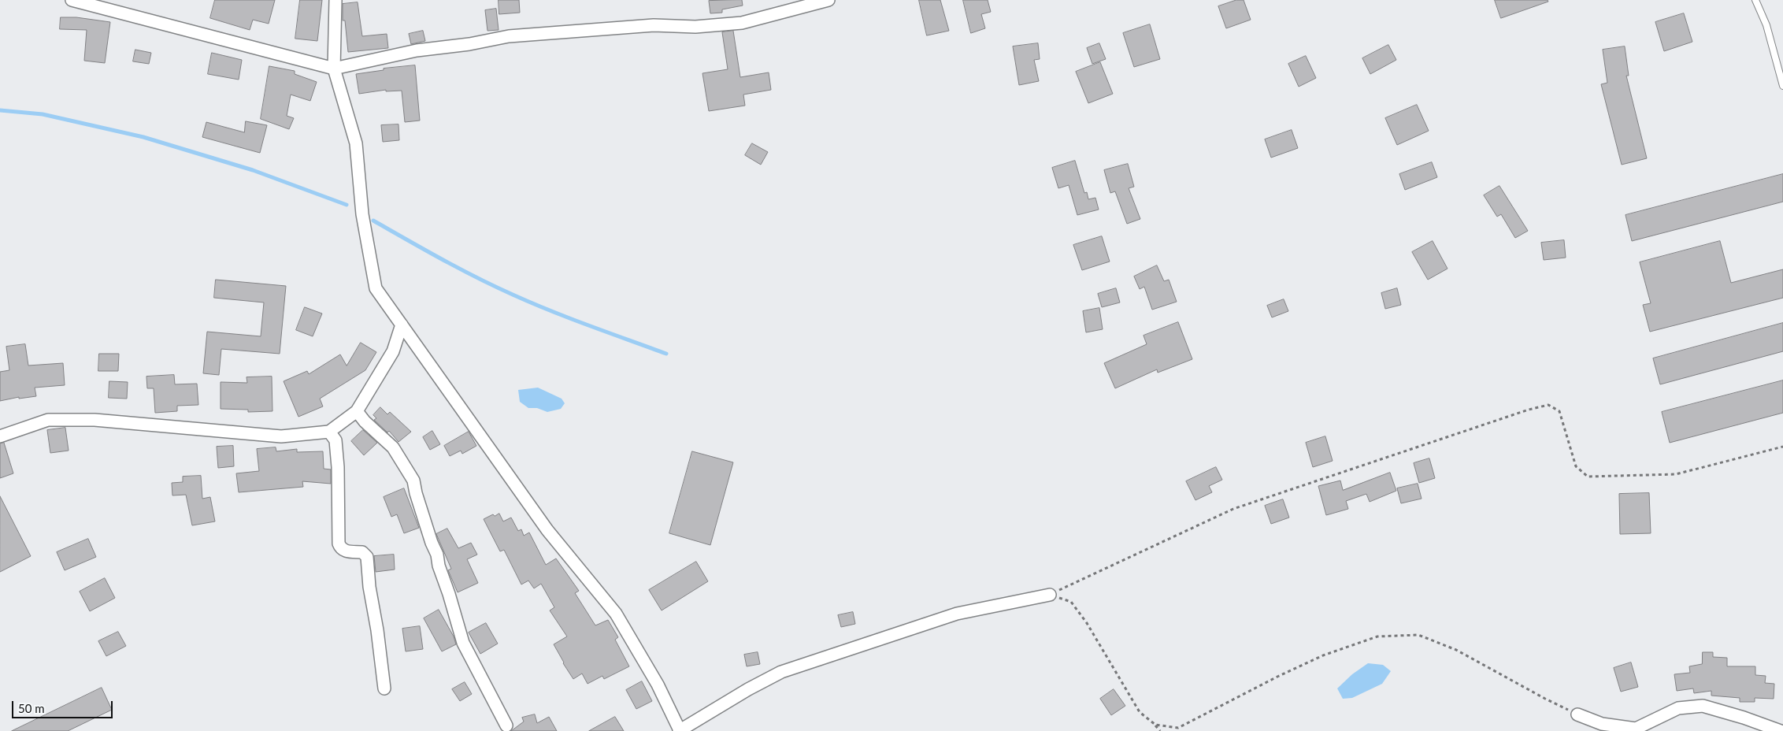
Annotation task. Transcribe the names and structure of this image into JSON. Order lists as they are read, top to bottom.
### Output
{
  "scale_bar": "50 m"
}
